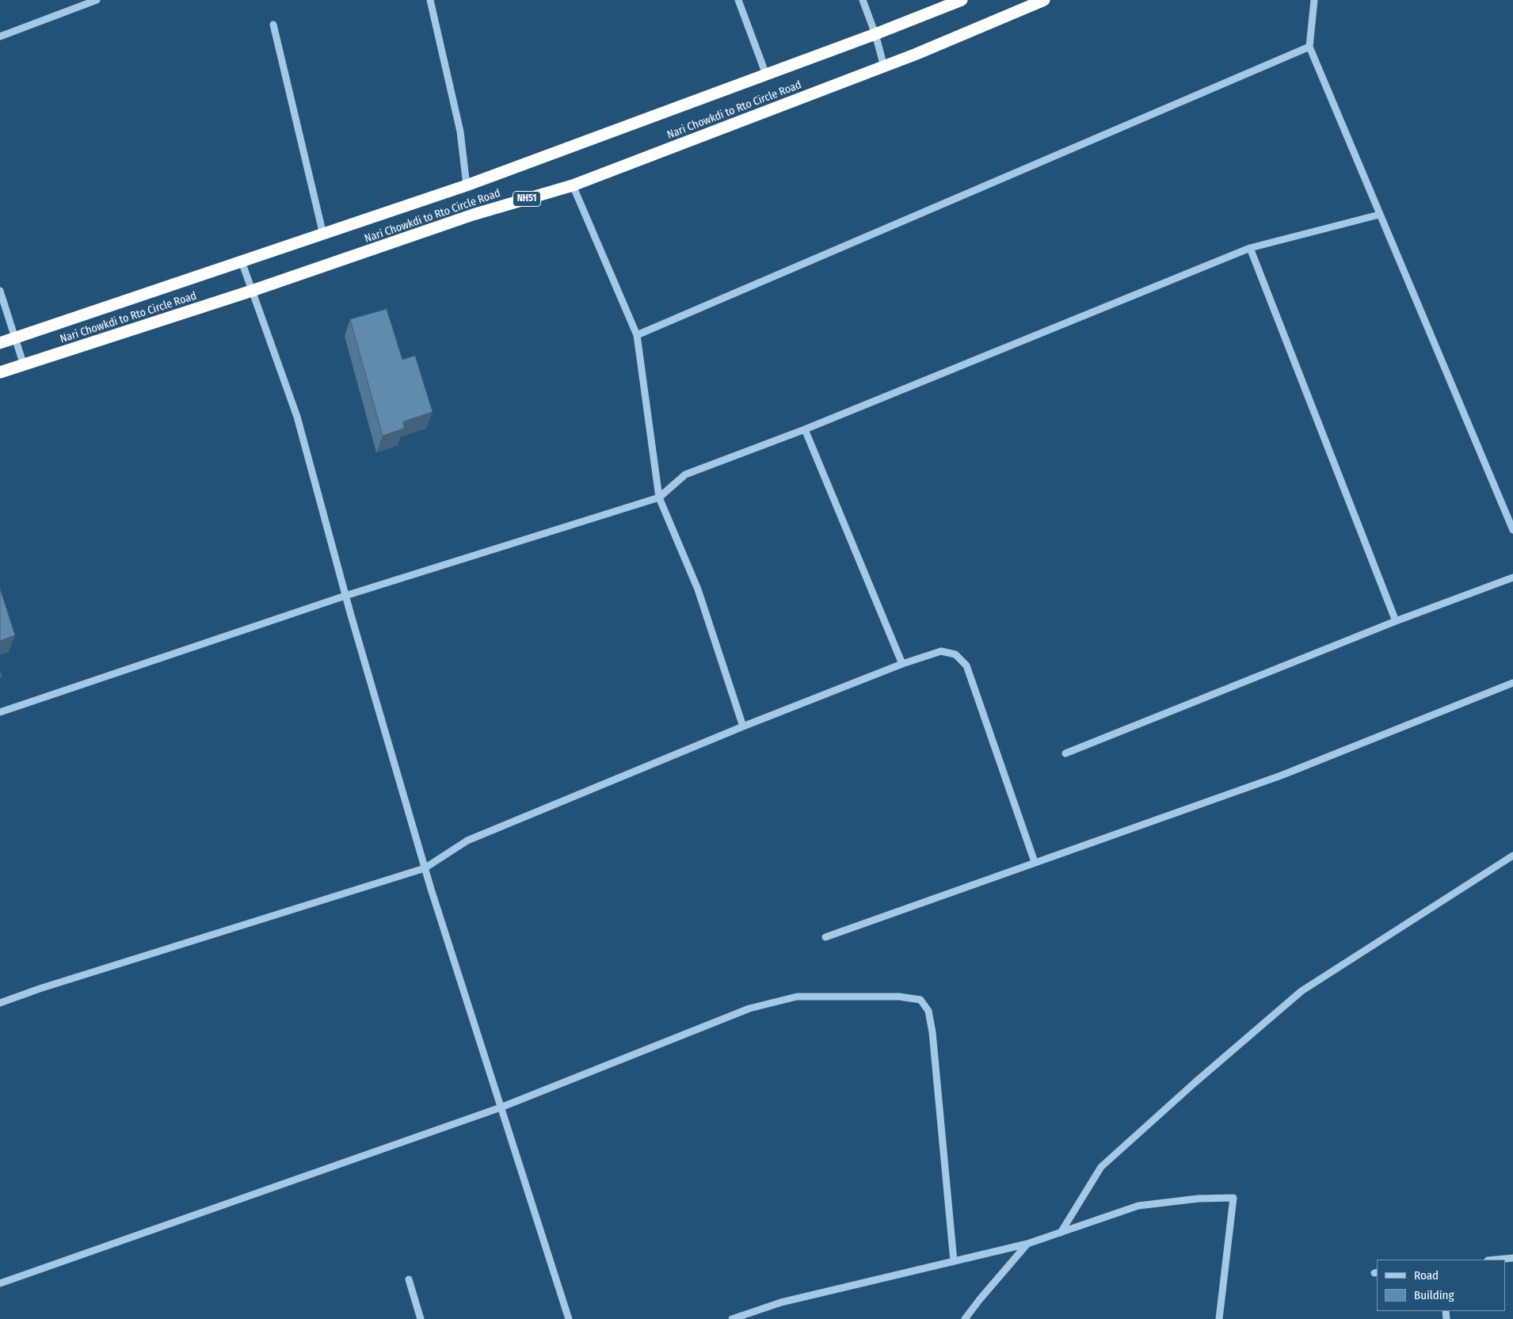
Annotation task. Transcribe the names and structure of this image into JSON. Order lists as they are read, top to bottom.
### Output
{
  "streets": {
    "highway": ["Nari Chowkdi to Rto Circle Road", "NH51"]
  },
  "legend": ["Road", "Building"]
}
